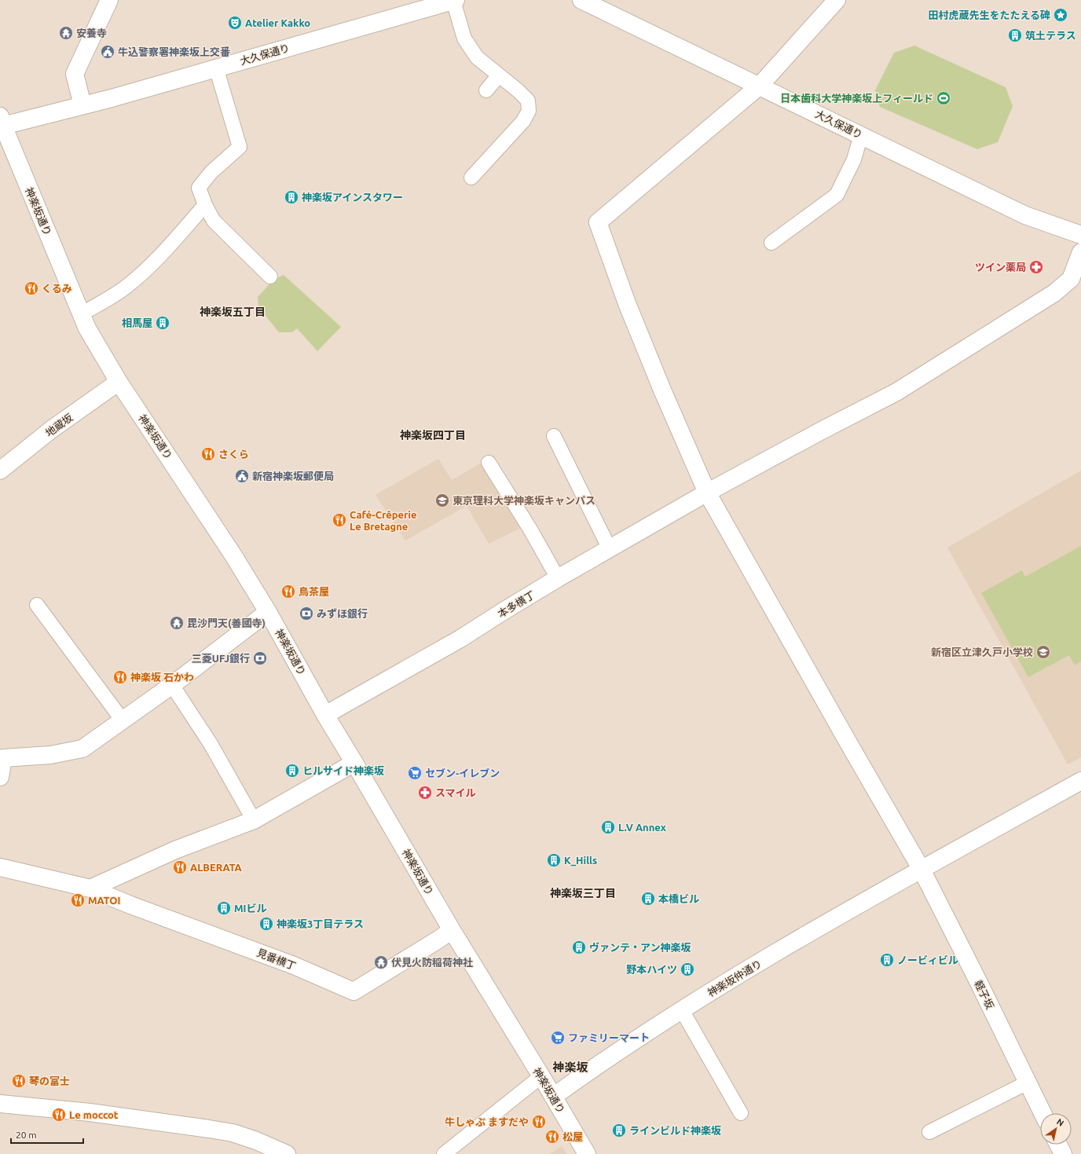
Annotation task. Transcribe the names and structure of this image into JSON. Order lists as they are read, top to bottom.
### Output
{
  "streets": {
    "street": [
      "大久保通り",
      "神楽坂通り",
      "地蔵坂",
      "本多横丁",
      "見番横丁",
      "神楽坂仲通り",
      "軽子坂"
    ]
  },
  "crossings": [
    ["大久保通り", "神楽坂通り"],
    ["大久保通り", "軽子坂"],
    ["神楽坂通り", "地蔵坂"],
    ["神楽坂通り", "本多横丁"],
    ["神楽坂通り", "見番横丁"],
    ["神楽坂通り", "神楽坂仲通り"],
    ["本多横丁", "軽子坂"],
    ["神楽坂仲通り", "軽子坂"]
  ],
  "districts": [
    "神楽坂五丁目",
    "神楽坂四丁目",
    "神楽坂三丁目",
    "神楽坂"
  ],
  "places": {
    "place": ["田村虎蔵先生をたたえる碑"],
    "theatre": ["Atelier Kakko"],
    "temple": ["安養寺", "毘沙門天(善國寺)", "伏見火防稲荷神社"],
    "building": [
      "筑土テラス",
      "神楽坂アインスタワー",
      "相馬屋",
      "ヒルサイド神楽坂",
      "L.V Annex",
      "K_Hills",
      "本橋ビル",
      "MIビル",
      "神楽坂3丁目テラス",
      "ヴァンテ・アン神楽坂",
      "ノービィビル",
      "野本ハイツ",
      "ラインビルド神楽坂"
    ],
    "public building": ["牛込警察署神楽坂上交番", "新宿神楽坂郵便局"],
    "sports": ["日本歯科大学神楽坂上フィールド"],
    "pharmacy": ["ツイン薬局", "スマイル"],
    "restaurant": [
      "くるみ",
      "さくら",
      "Café-Crêperie Le Bretagne",
      "鳥茶屋",
      "神楽坂 石かわ",
      "ALBERATA",
      "MATOI",
      "琴の富士",
      "Le moccot",
      "牛しゃぶ ますだや",
      "松屋"
    ],
    "school or university": ["東京理科大学神楽坂キャンパス", "新宿区立津久戸小学校"],
    "bank": ["みずほ銀行", "三菱UFJ銀行"],
    "supermarket": ["セブン-イレブン", "ファミリーマート"]
  },
  "scale_bar": "20 m",
  "north": "top right"
}
